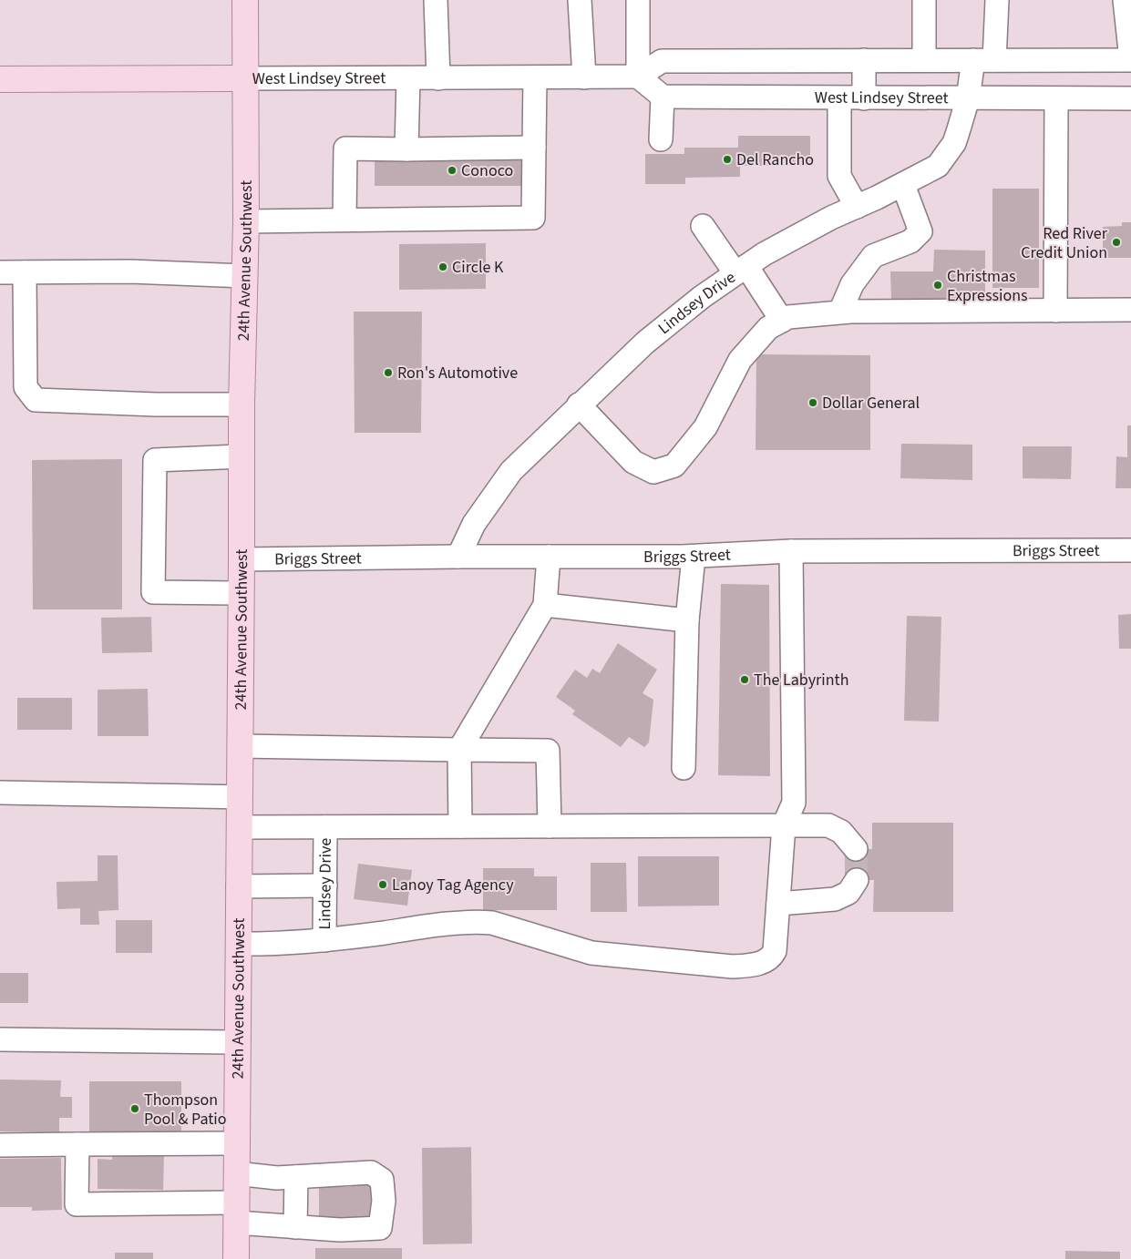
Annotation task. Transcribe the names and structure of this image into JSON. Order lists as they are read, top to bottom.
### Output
{
  "streets": {
    "main road": ["West Lindsey Street", "24th Avenue Southwest"],
    "street": ["Lindsey Drive", "Briggs Street"]
  },
  "crossings": [
    ["West Lindsey Street", "24th Avenue Southwest"],
    ["West Lindsey Street", "Lindsey Drive"],
    ["24th Avenue Southwest", "Briggs Street"],
    ["Lindsey Drive", "Briggs Street"]
  ],
  "places": [
    "Del Rancho",
    "Conoco",
    "Red River Credit Union",
    "Circle K",
    "Christmas Expressions",
    "Ron's Automotive",
    "Dollar General",
    "The Labyrinth",
    "Lanoy Tag Agency",
    "Thompson Pool & Patio"
  ]
}
